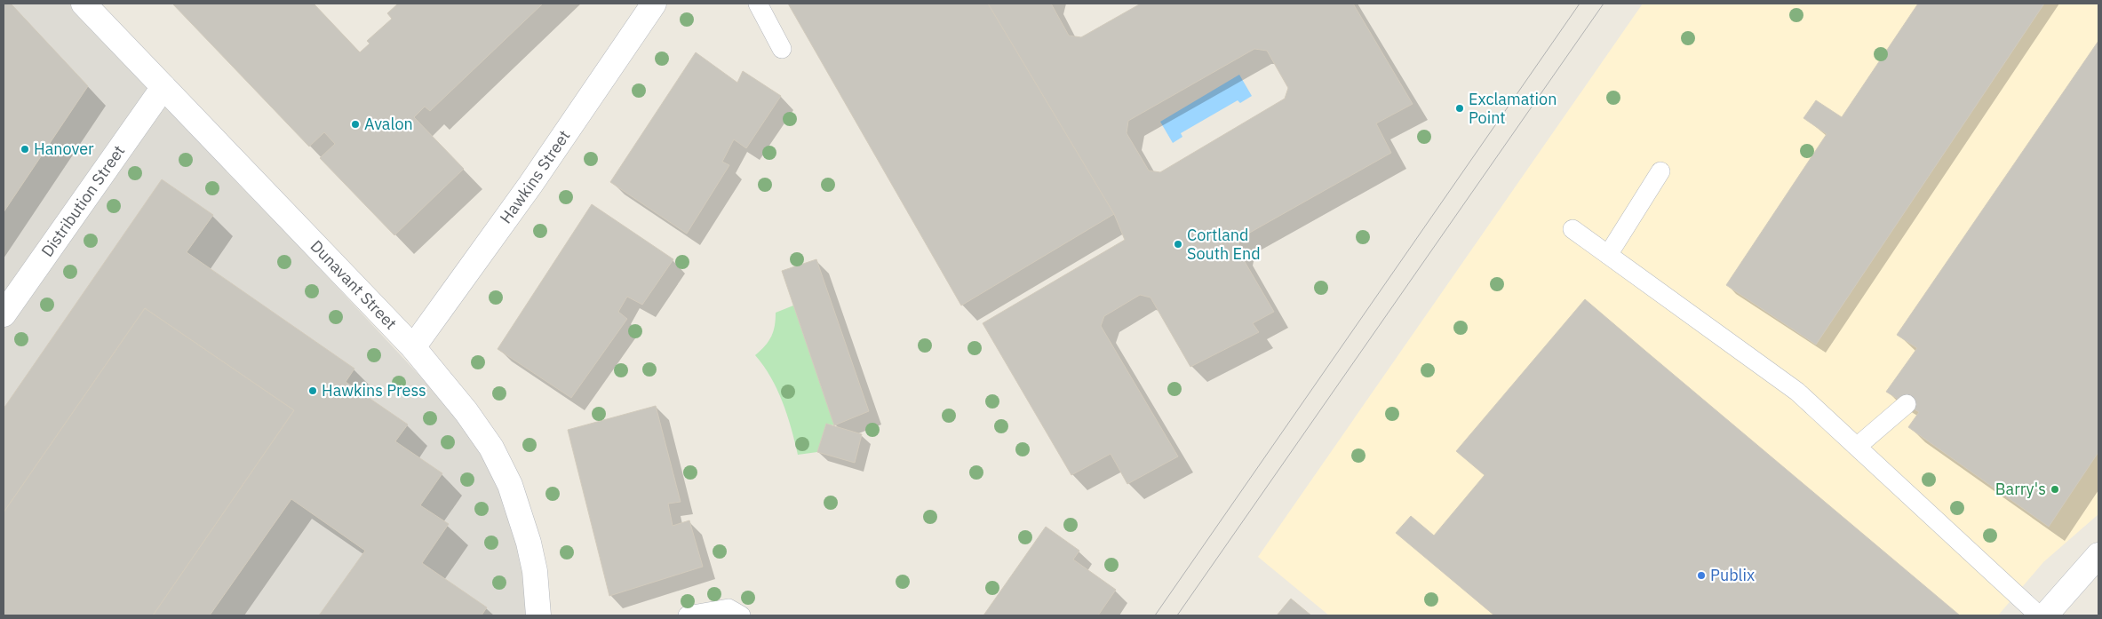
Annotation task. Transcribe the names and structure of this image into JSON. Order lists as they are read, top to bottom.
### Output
{
  "streets": {
    "street": ["Hawkins Street", "Distribution Street", "Dunavant Street"]
  },
  "crossings": [
    ["Hawkins Street", "Dunavant Street"],
    ["Distribution Street", "Dunavant Street"]
  ],
  "places": [
    "Exclamation Point",
    "Avalon",
    "Hanover",
    "Cortland South End",
    "Hawkins Press",
    "Barry's",
    "Publix"
  ]
}
